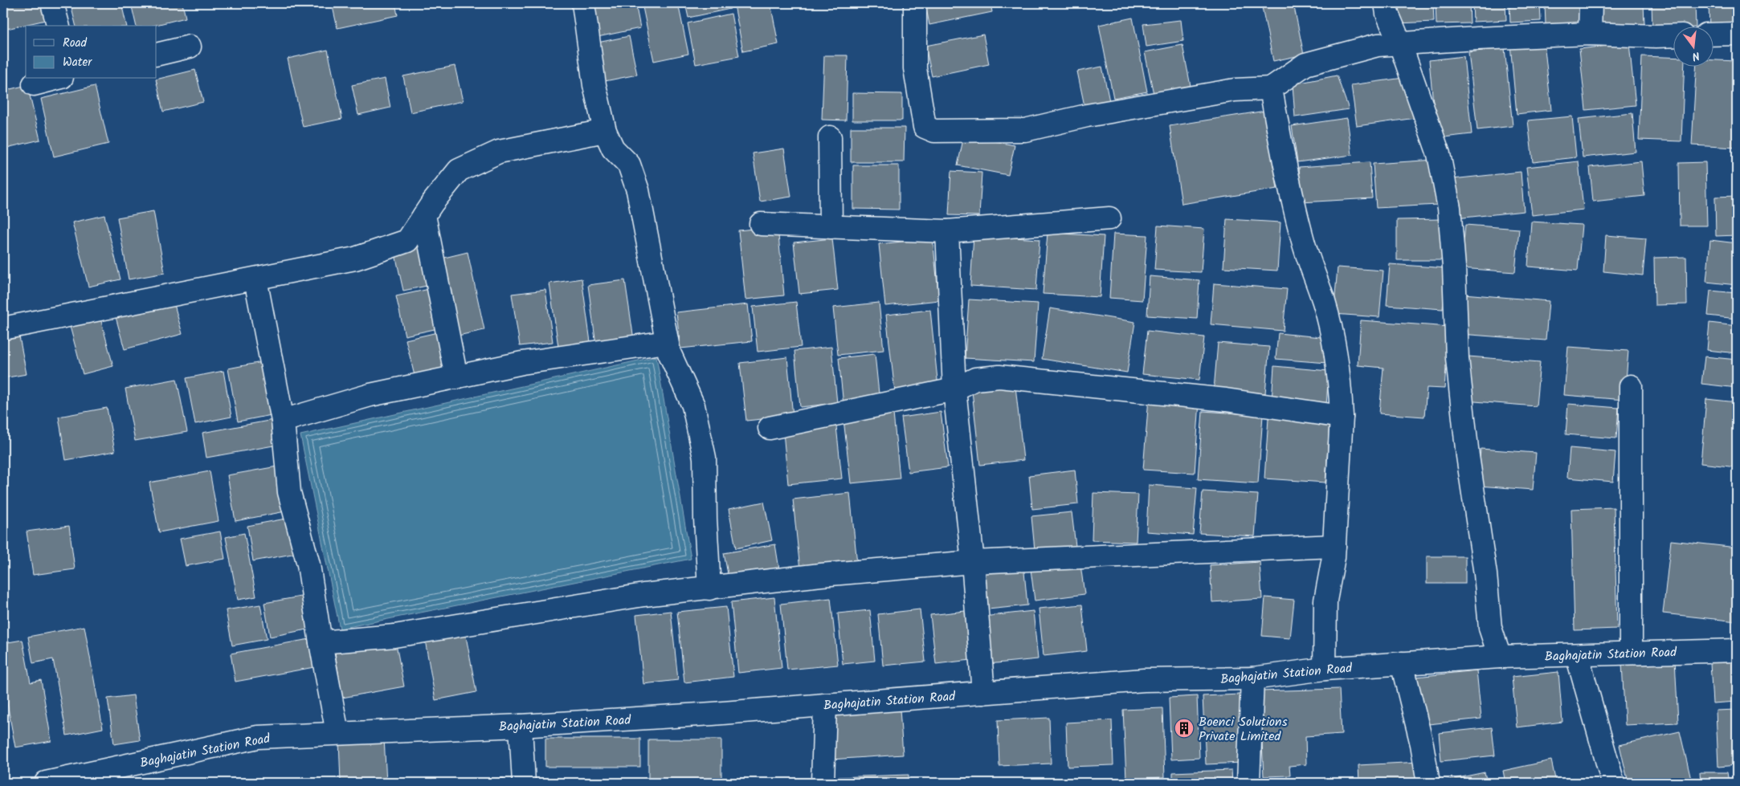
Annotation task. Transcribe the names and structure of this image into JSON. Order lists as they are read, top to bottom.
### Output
{
  "streets": {
    "street": ["Baghajatin Station Road"]
  },
  "places": {
    "building": ["Boenci Solutions Private Limited"]
  },
  "legend": ["Road", "Water"],
  "north": "bottom"
}
